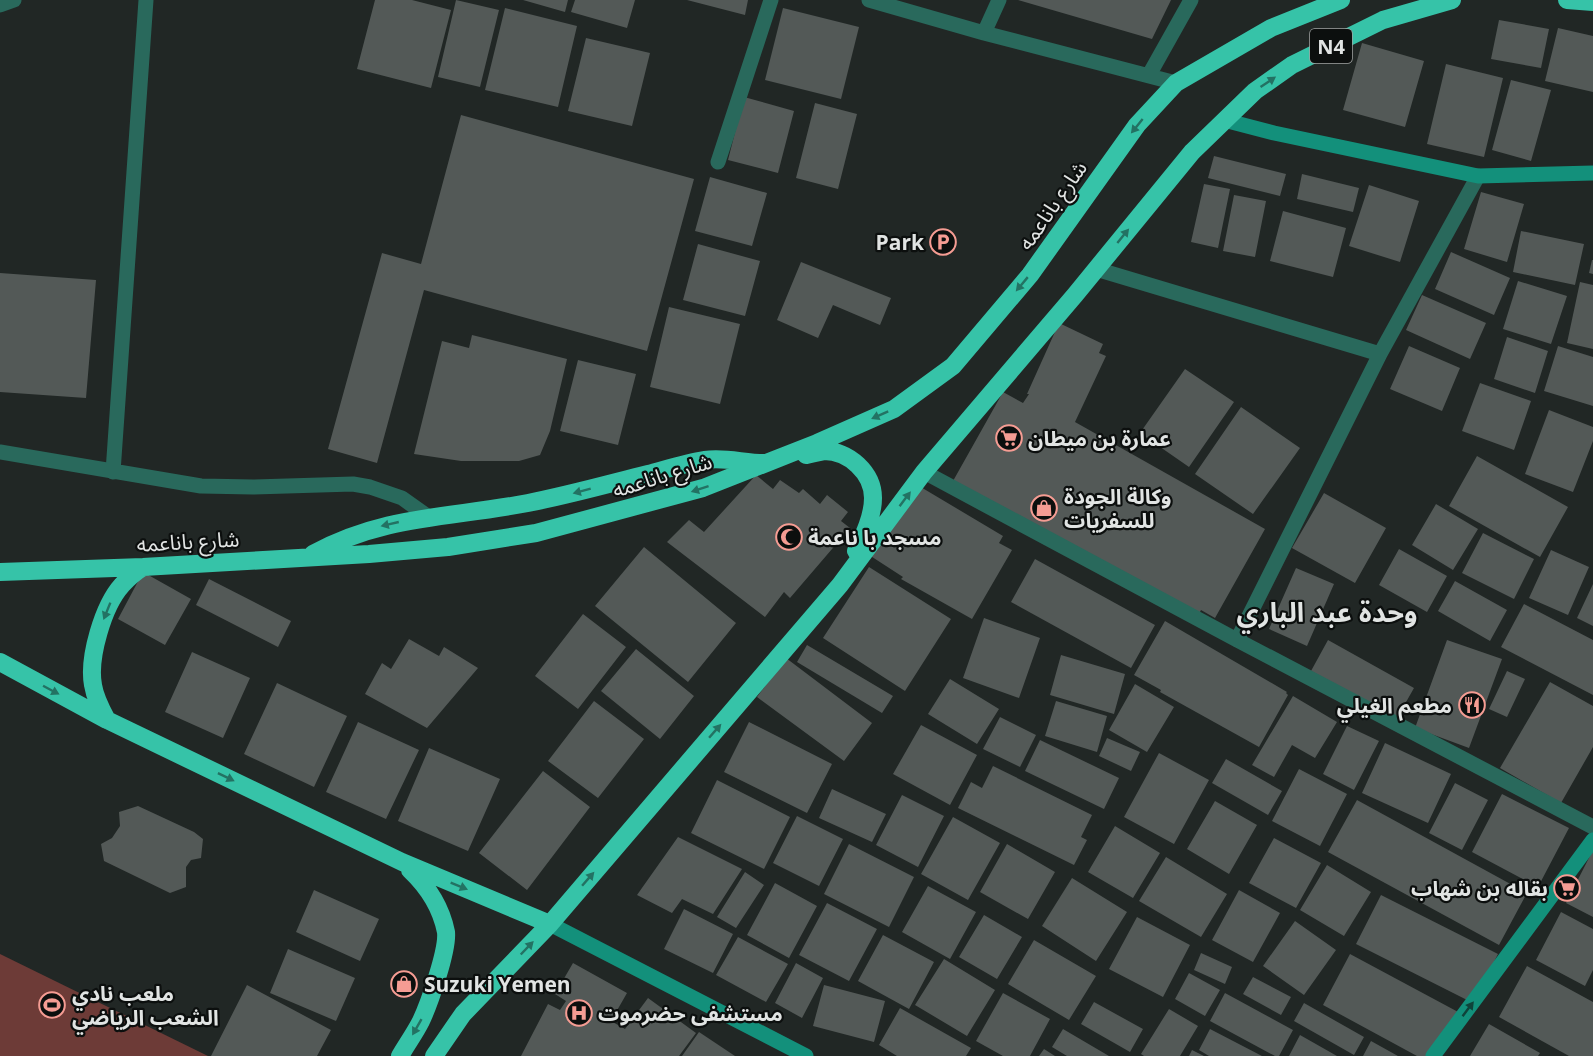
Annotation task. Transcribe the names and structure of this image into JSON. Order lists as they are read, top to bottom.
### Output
{
  "streets": {
    "highway": ["N4", "شارع باناعمه"]
  },
  "crossings": [
    ["N4", "شارع باناعمه"]
  ],
  "districts": ["وحدة عبد الباري"],
  "places": {
    "parking": ["Park"],
    "supermarket": ["عمارة بن ميطان", "بقاله بن شهاب"],
    "shop": ["وكالة الجودة للسفريات", "Suzuki Yemen"],
    "mosque": ["مسجد با ناعمة"],
    "restaurant": ["مطعم الغيلي"],
    "sports": ["ملعب نادي الشعب الرياضي"],
    "hospital": ["مستشفى حضرموت"]
  }
}
